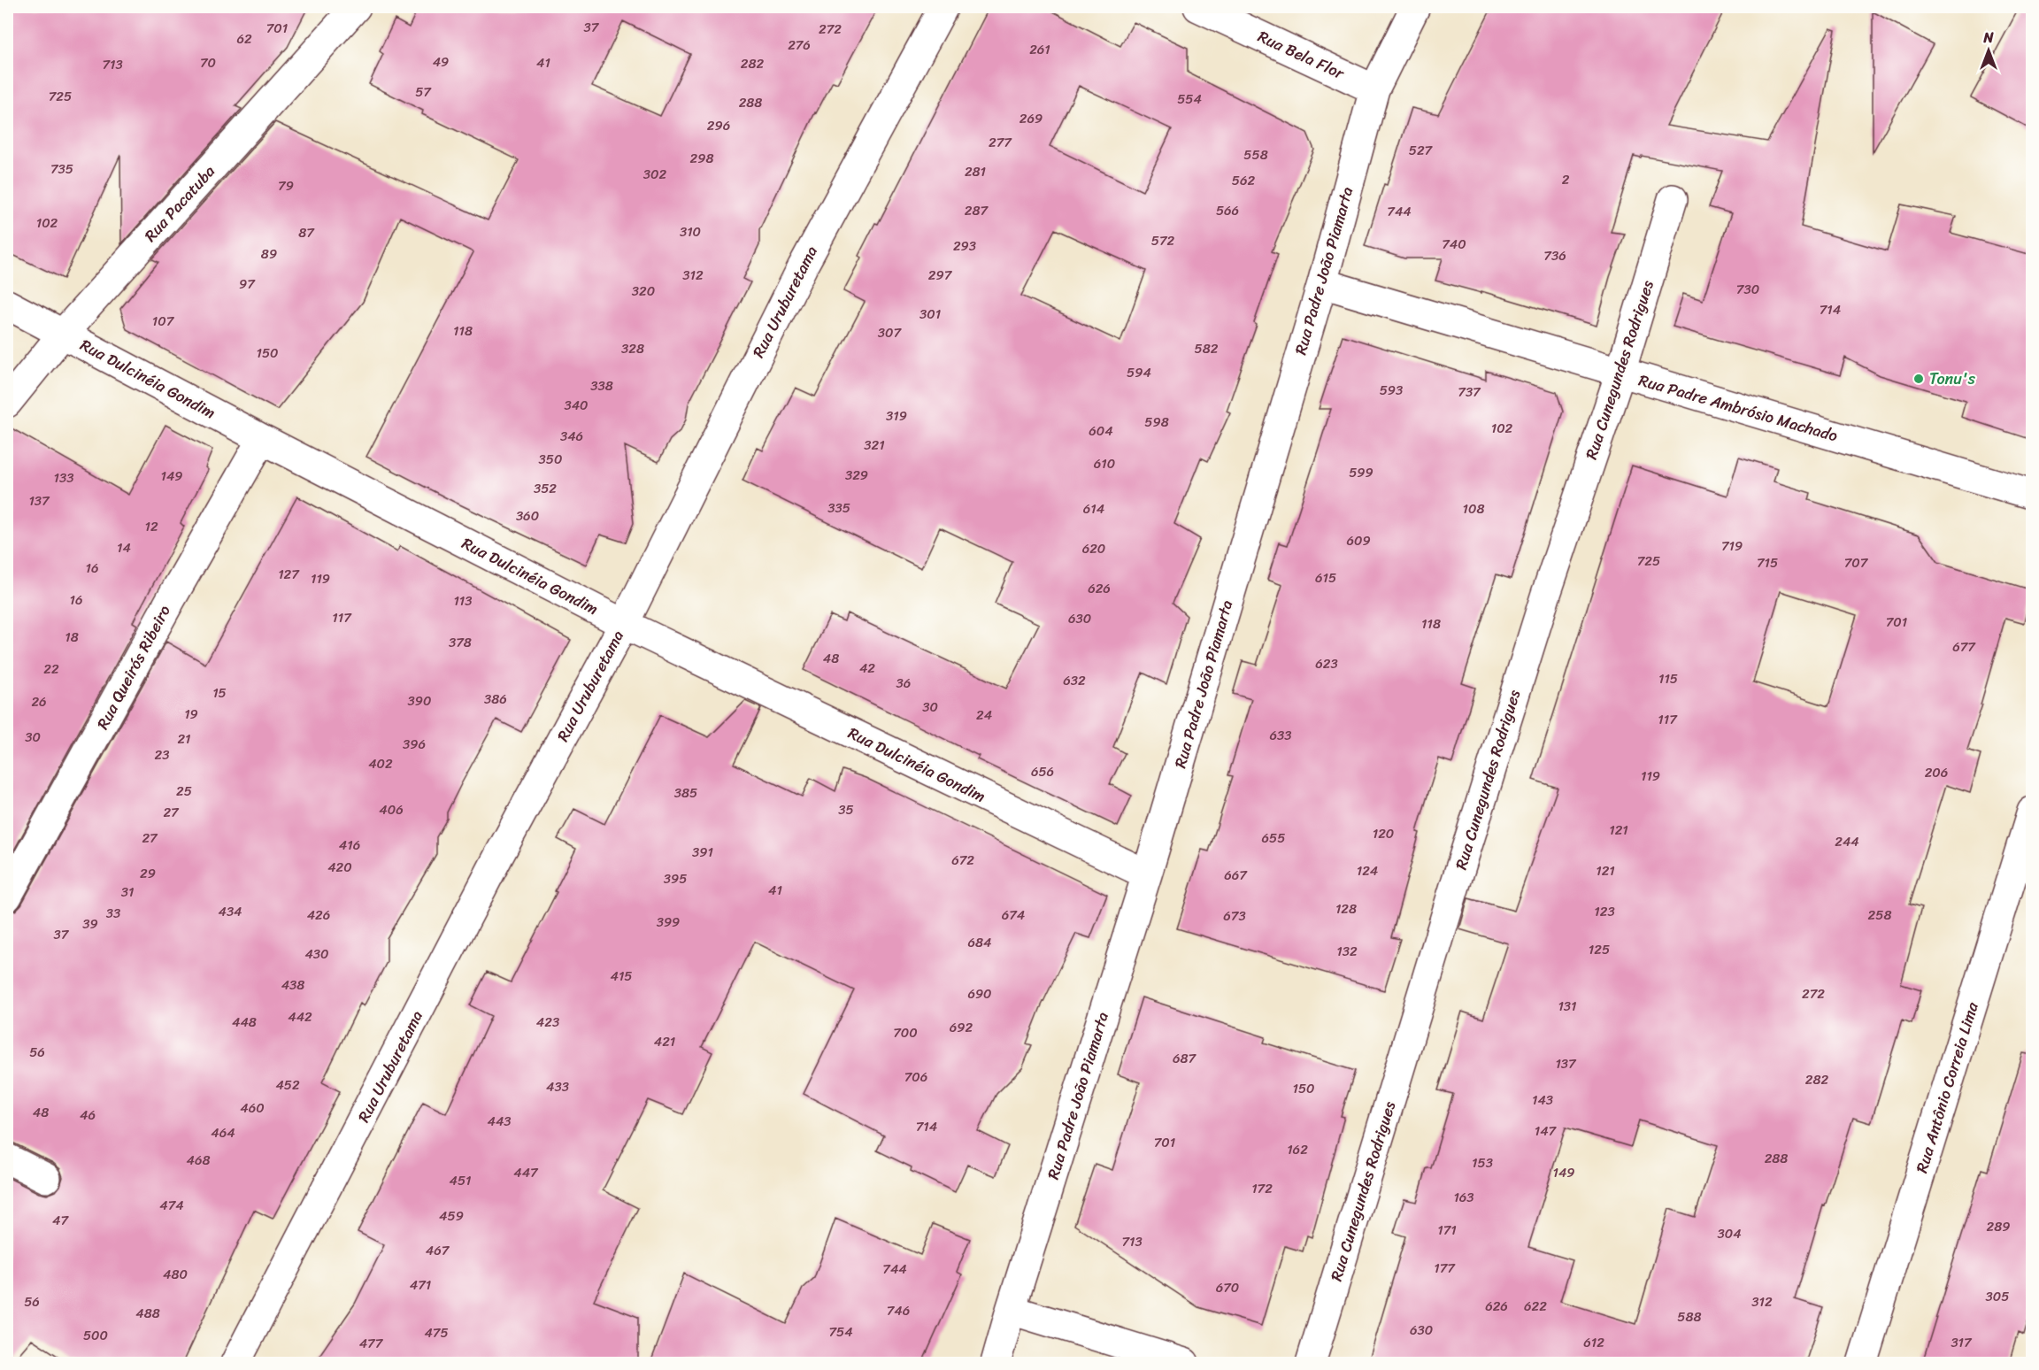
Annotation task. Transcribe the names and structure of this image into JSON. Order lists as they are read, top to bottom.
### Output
{
  "streets": {
    "street": [
      "Rua Bela Flor",
      "Rua Pacatuba",
      "Rua Padre João Piamarta",
      "Rua Uruburetama",
      "Rua Cunegundes Rodrigues",
      "Rua Dulcinéia Gondim",
      "Rua Padre Ambrósio Machado",
      "Rua Queirós Ribeiro",
      "Rua Antônio Correia Lima"
    ]
  },
  "crossings": [
    ["Rua Bela Flor", "Rua Padre João Piamarta"],
    ["Rua Pacatuba", "Rua Dulcinéia Gondim"],
    ["Rua Padre João Piamarta", "Rua Dulcinéia Gondim"],
    ["Rua Padre João Piamarta", "Rua Padre Ambrósio Machado"],
    ["Rua Uruburetama", "Rua Dulcinéia Gondim"],
    ["Rua Cunegundes Rodrigues", "Rua Padre Ambrósio Machado"],
    ["Rua Dulcinéia Gondim", "Rua Queirós Ribeiro"]
  ],
  "places": ["Tonu's"],
  "house_numbers": [
    "37",
    "701",
    "272",
    "62",
    "276",
    "261",
    "49",
    "70",
    "41",
    "282",
    "713",
    "57",
    "725",
    "554",
    "288",
    "269",
    "296",
    "277",
    "527",
    "558",
    "298",
    "735",
    "281",
    "302",
    "2",
    "562",
    "79",
    "287",
    "566",
    "744",
    "102",
    "310",
    "87",
    "572",
    "740",
    "293",
    "89",
    "736",
    "312",
    "297",
    "97",
    "730",
    "320",
    "714",
    "301",
    "107",
    "118",
    "307",
    "328",
    "582",
    "150",
    "594",
    "338",
    "593",
    "737",
    "340",
    "319",
    "598",
    "102",
    "604",
    "346",
    "321",
    "350",
    "610",
    "599",
    "329",
    "149",
    "133",
    "352",
    "137",
    "335",
    "614",
    "108",
    "360",
    "12",
    "609",
    "719",
    "14",
    "620",
    "725",
    "715",
    "707",
    "16",
    "127",
    "615",
    "119",
    "626",
    "16",
    "113",
    "117",
    "630",
    "701",
    "118",
    "18",
    "378",
    "677",
    "48",
    "623",
    "42",
    "22",
    "115",
    "632",
    "36",
    "15",
    "386",
    "390",
    "26",
    "30",
    "19",
    "24",
    "117",
    "633",
    "30",
    "21",
    "396",
    "23",
    "402",
    "656",
    "206",
    "119",
    "25",
    "385",
    "406",
    "35",
    "27",
    "121",
    "120",
    "27",
    "655",
    "244",
    "416",
    "391",
    "672",
    "420",
    "124",
    "121",
    "29",
    "667",
    "395",
    "41",
    "31",
    "128",
    "434",
    "123",
    "33",
    "426",
    "674",
    "258",
    "673",
    "399",
    "39",
    "37",
    "684",
    "125",
    "132",
    "430",
    "415",
    "438",
    "690",
    "272",
    "131",
    "442",
    "448",
    "423",
    "692",
    "700",
    "421",
    "56",
    "687",
    "137",
    "706",
    "282",
    "452",
    "433",
    "150",
    "143",
    "460",
    "48",
    "46",
    "443",
    "714",
    "147",
    "464",
    "701",
    "162",
    "288",
    "468",
    "153",
    "447",
    "149",
    "451",
    "172",
    "163",
    "474",
    "459",
    "47",
    "289",
    "171",
    "304",
    "713",
    "467",
    "177",
    "744",
    "480",
    "471",
    "670",
    "305",
    "56",
    "312",
    "626",
    "622",
    "746",
    "488",
    "588",
    "630",
    "754",
    "475",
    "500",
    "612",
    "317",
    "477"
  ],
  "north": "top"
}
